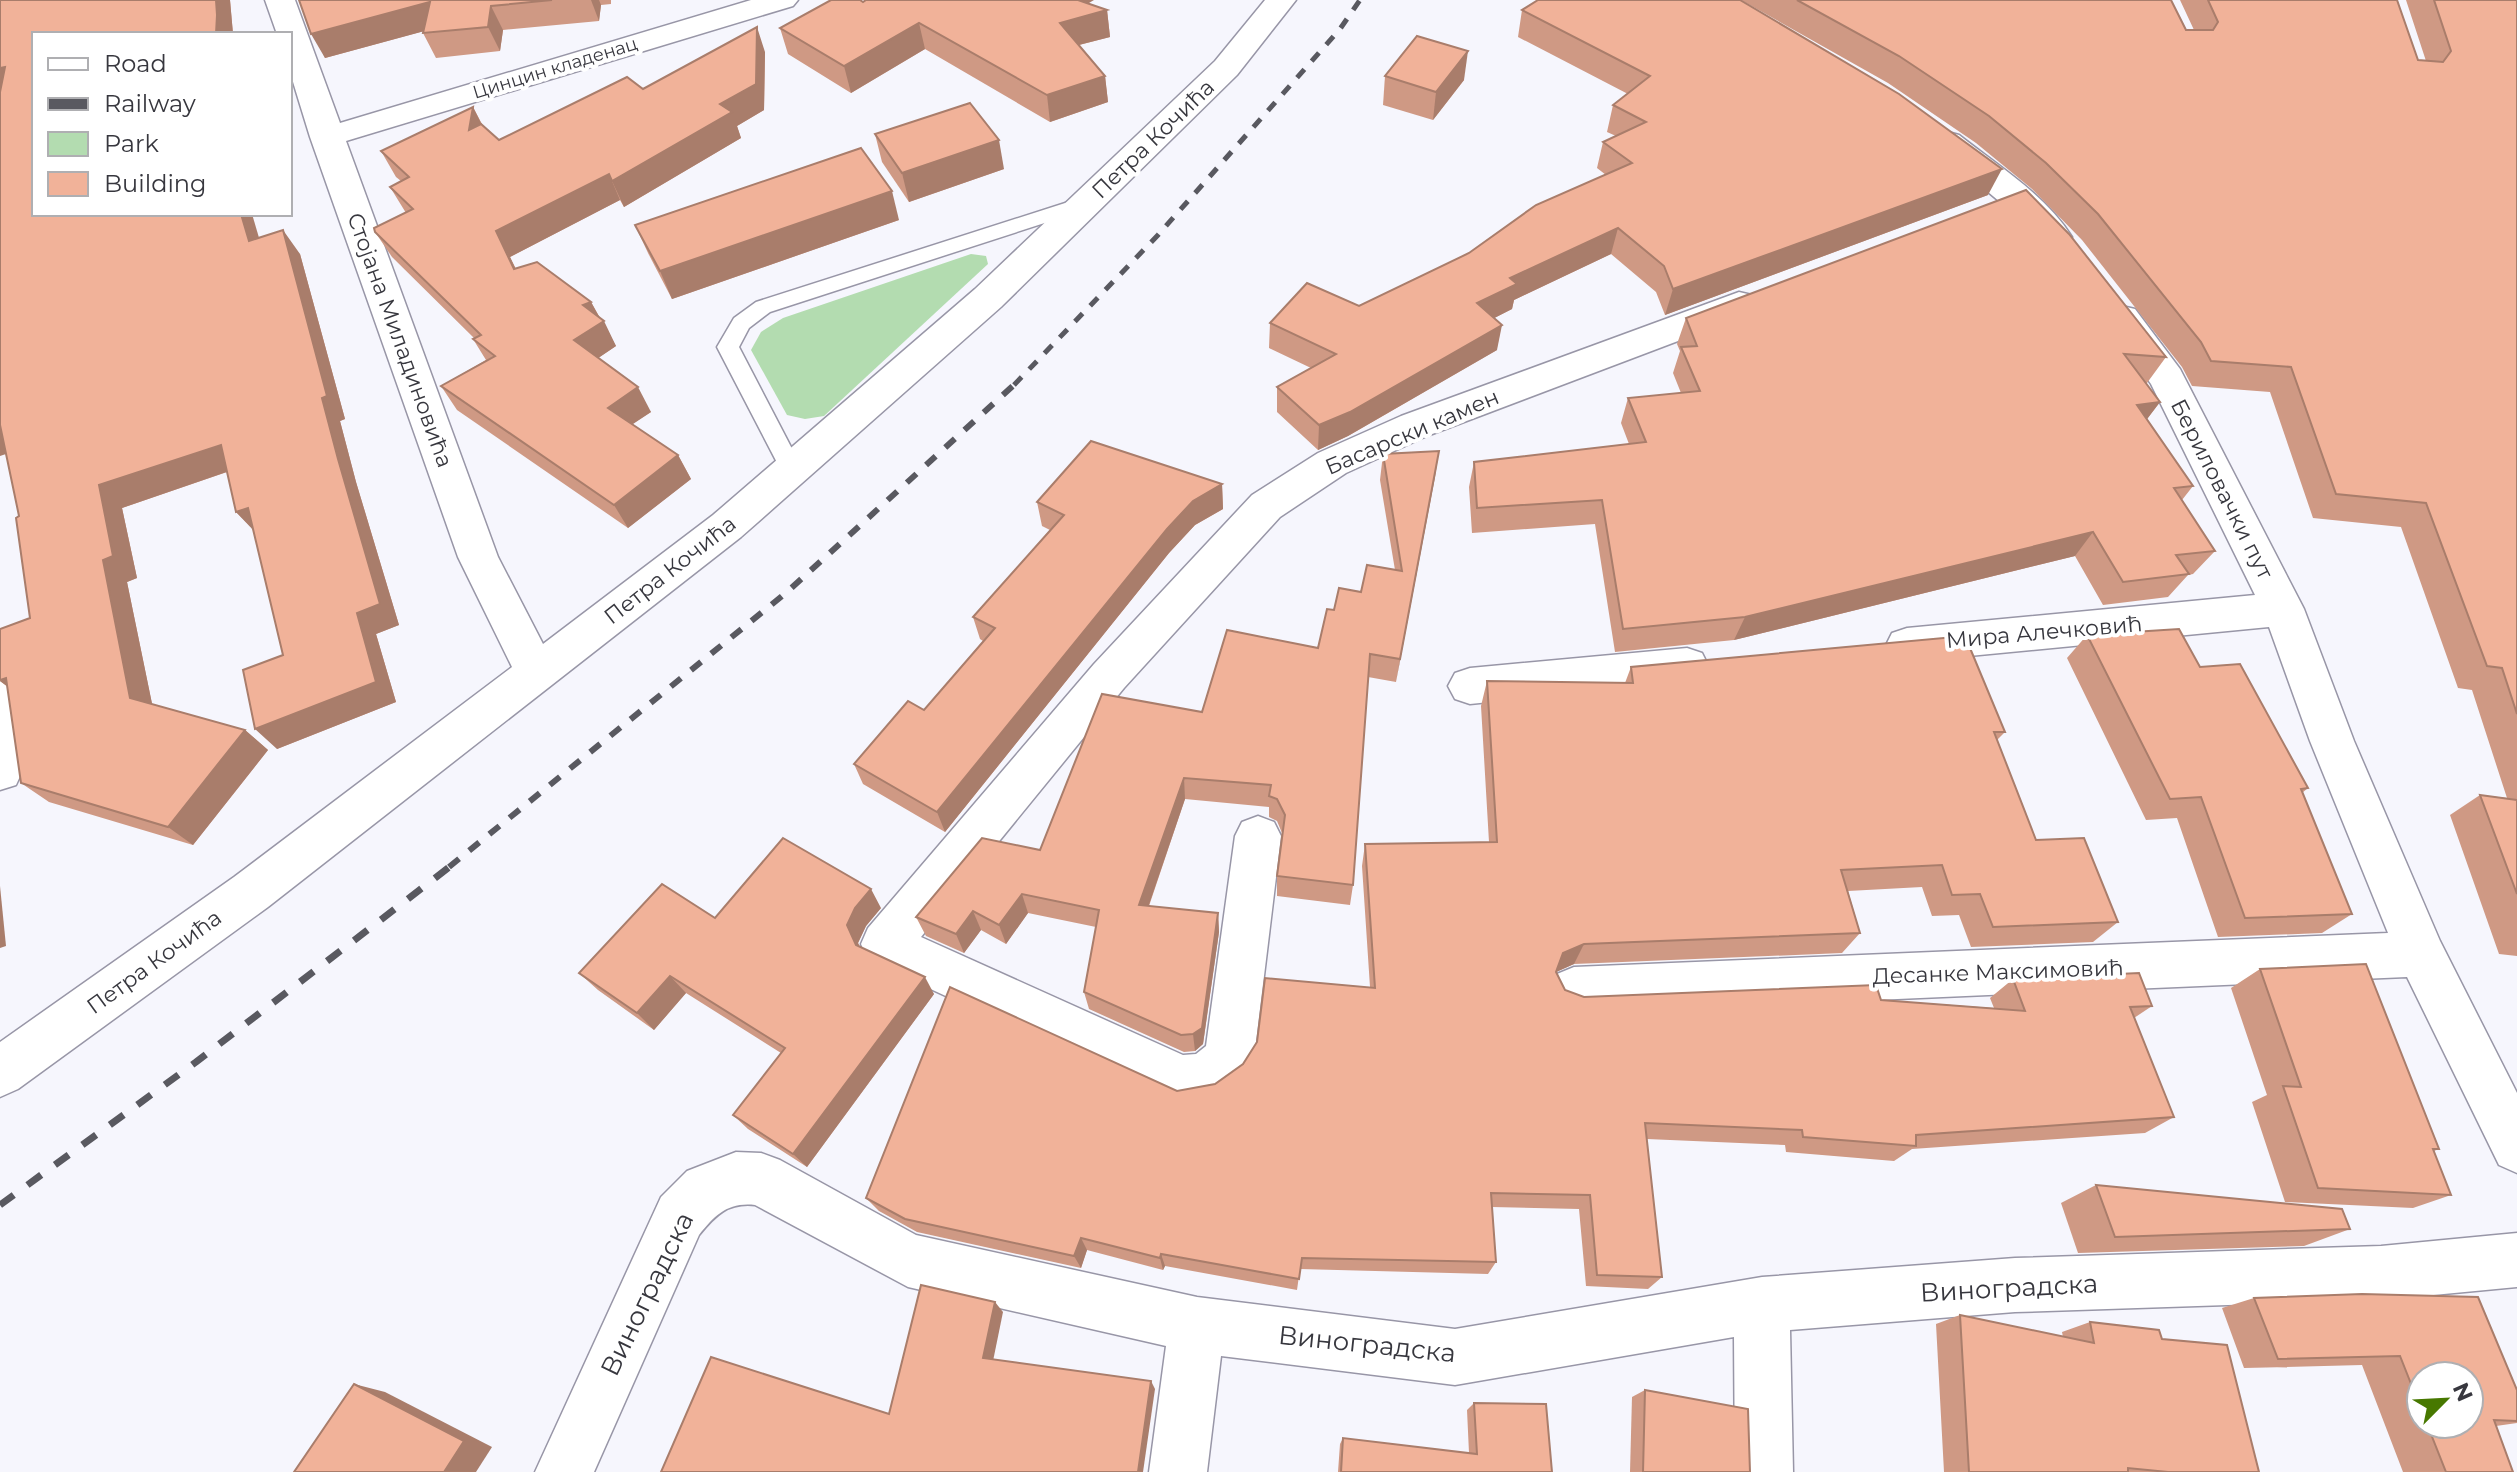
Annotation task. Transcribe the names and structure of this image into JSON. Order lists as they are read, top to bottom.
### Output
{
  "streets": {
    "street": [
      "Цинцин кладенац",
      "Петра Кочића",
      "Стојана Миладиновића",
      "Басарски камен",
      "Бериловачки пут",
      "Мира Алечковић",
      "Десанке Максимовић",
      "Виноградска"
    ]
  },
  "crossings": [
    ["Цинцин кладенац", "Стојана Миладиновића"],
    ["Петра Кочића", "Стојана Миладиновића"],
    ["Бериловачки пут", "Мира Алечковић"],
    ["Бериловачки пут", "Десанке Максимовић"]
  ],
  "legend": [
    "Road",
    "Railway",
    "Park",
    "Building"
  ],
  "north": "top right"
}
